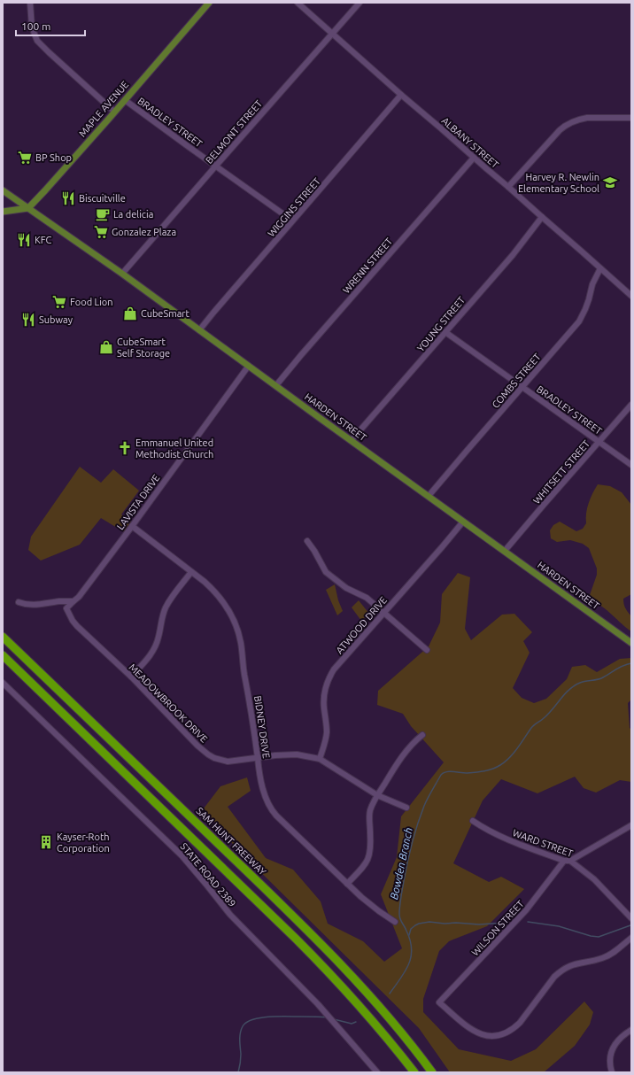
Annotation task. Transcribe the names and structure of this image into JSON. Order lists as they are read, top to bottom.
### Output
{
  "streets": {
    "highway": ["SAM HUNT FREEWAY"],
    "main road": ["MAPLE AVENUE", "HARDEN STREET"],
    "street": [
      "BRADLEY STREET",
      "BELMONT STREET",
      "ALBANY STREET",
      "WIGGINS STREET",
      "WRENN STREET",
      "YOUNG STREET",
      "COMBS STREET",
      "WHITSETT STREET",
      "LAVISTA DRIVE",
      "ATWOOD DRIVE",
      "MEADOWBROOK DRIVE",
      "BIDNEY DRIVE",
      "WARD STREET",
      "STATE ROAD 2389",
      "WILSON STREET"
    ]
  },
  "crossings": [
    ["MAPLE AVENUE", "BRADLEY STREET"],
    ["MAPLE AVENUE", "HARDEN STREET"],
    ["BRADLEY STREET", "BELMONT STREET"],
    ["BRADLEY STREET", "WIGGINS STREET"],
    ["BRADLEY STREET", "YOUNG STREET"],
    ["BRADLEY STREET", "COMBS STREET"],
    ["BRADLEY STREET", "WHITSETT STREET"],
    ["BELMONT STREET", "ALBANY STREET"],
    ["BELMONT STREET", "HARDEN STREET"],
    ["ALBANY STREET", "WIGGINS STREET"],
    ["ALBANY STREET", "WRENN STREET"],
    ["ALBANY STREET", "YOUNG STREET"],
    ["ALBANY STREET", "COMBS STREET"],
    ["WIGGINS STREET", "HARDEN STREET"],
    ["WRENN STREET", "HARDEN STREET"],
    ["YOUNG STREET", "HARDEN STREET"],
    ["COMBS STREET", "HARDEN STREET"],
    ["HARDEN STREET", "WHITSETT STREET"],
    ["HARDEN STREET", "LAVISTA DRIVE"],
    ["HARDEN STREET", "ATWOOD DRIVE"],
    ["LAVISTA DRIVE", "MEADOWBROOK DRIVE"],
    ["LAVISTA DRIVE", "BIDNEY DRIVE"],
    ["ATWOOD DRIVE", "MEADOWBROOK DRIVE"],
    ["MEADOWBROOK DRIVE", "BIDNEY DRIVE"],
    ["WARD STREET", "WILSON STREET"]
  ],
  "water": ["Bowden Branch"],
  "places": {
    "supermarket": ["BP Shop", "Gonzalez Plaza", "Food Lion"],
    "school or university": ["Harvey R. Newlin Elementary School"],
    "restaurant": ["Biscuitville", "KFC", "Subway"],
    "cafe": ["La delicia"],
    "shop": ["CubeSmart", "CubeSmart Self Storage"],
    "church": ["Emmanuel United Methodist Church"],
    "building": ["Kayser-Roth Corporation"]
  },
  "scale_bar": "100 m"
}
